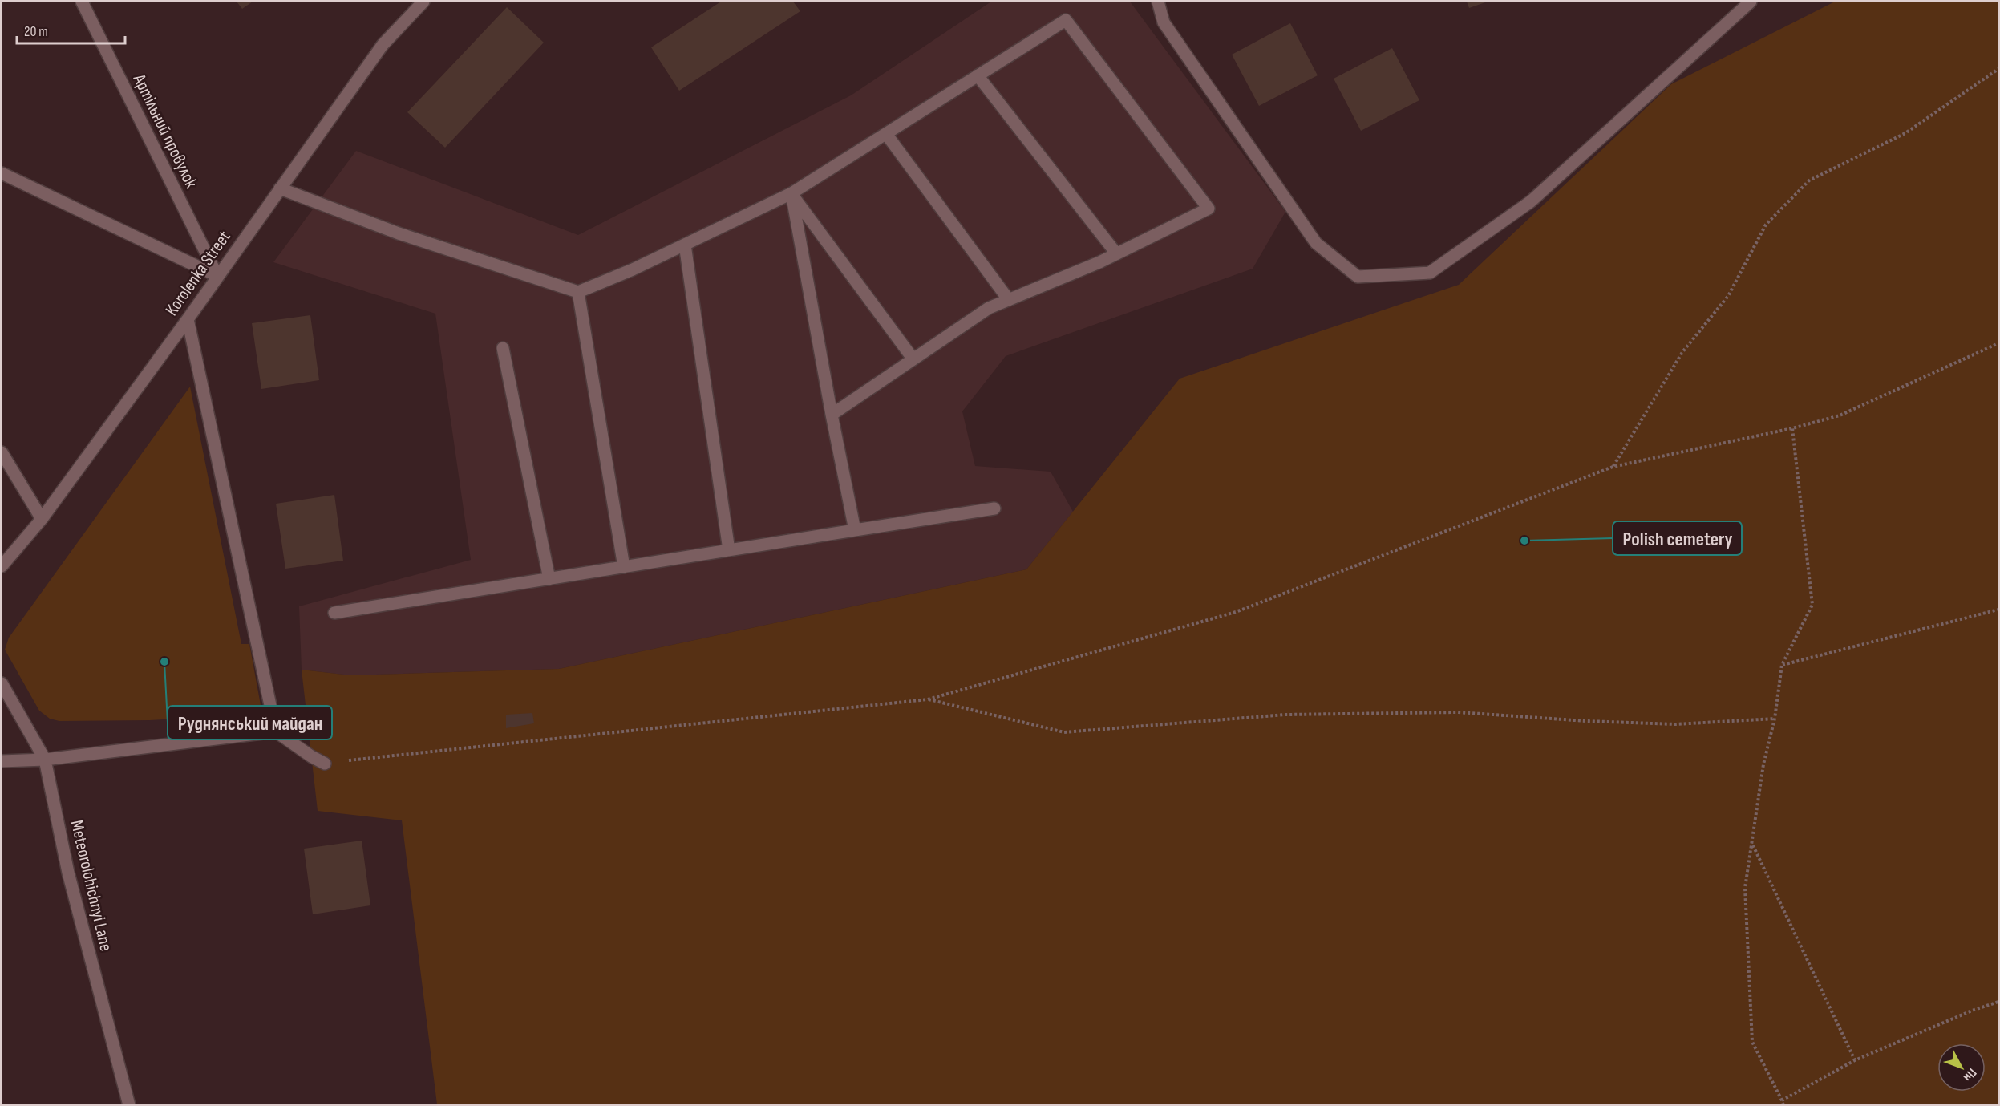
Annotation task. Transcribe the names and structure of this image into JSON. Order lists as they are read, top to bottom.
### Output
{
  "streets": {
    "street": ["Артільний провулок", "Korolenka Street", "Meteorolohichnyi Lane"]
  },
  "crossings": [
    ["Артільний провулок", "Korolenka Street"]
  ],
  "places": ["Polish cemetery", "Руднянський майдан"],
  "scale_bar": "20 m",
  "north": "bottom right"
}
